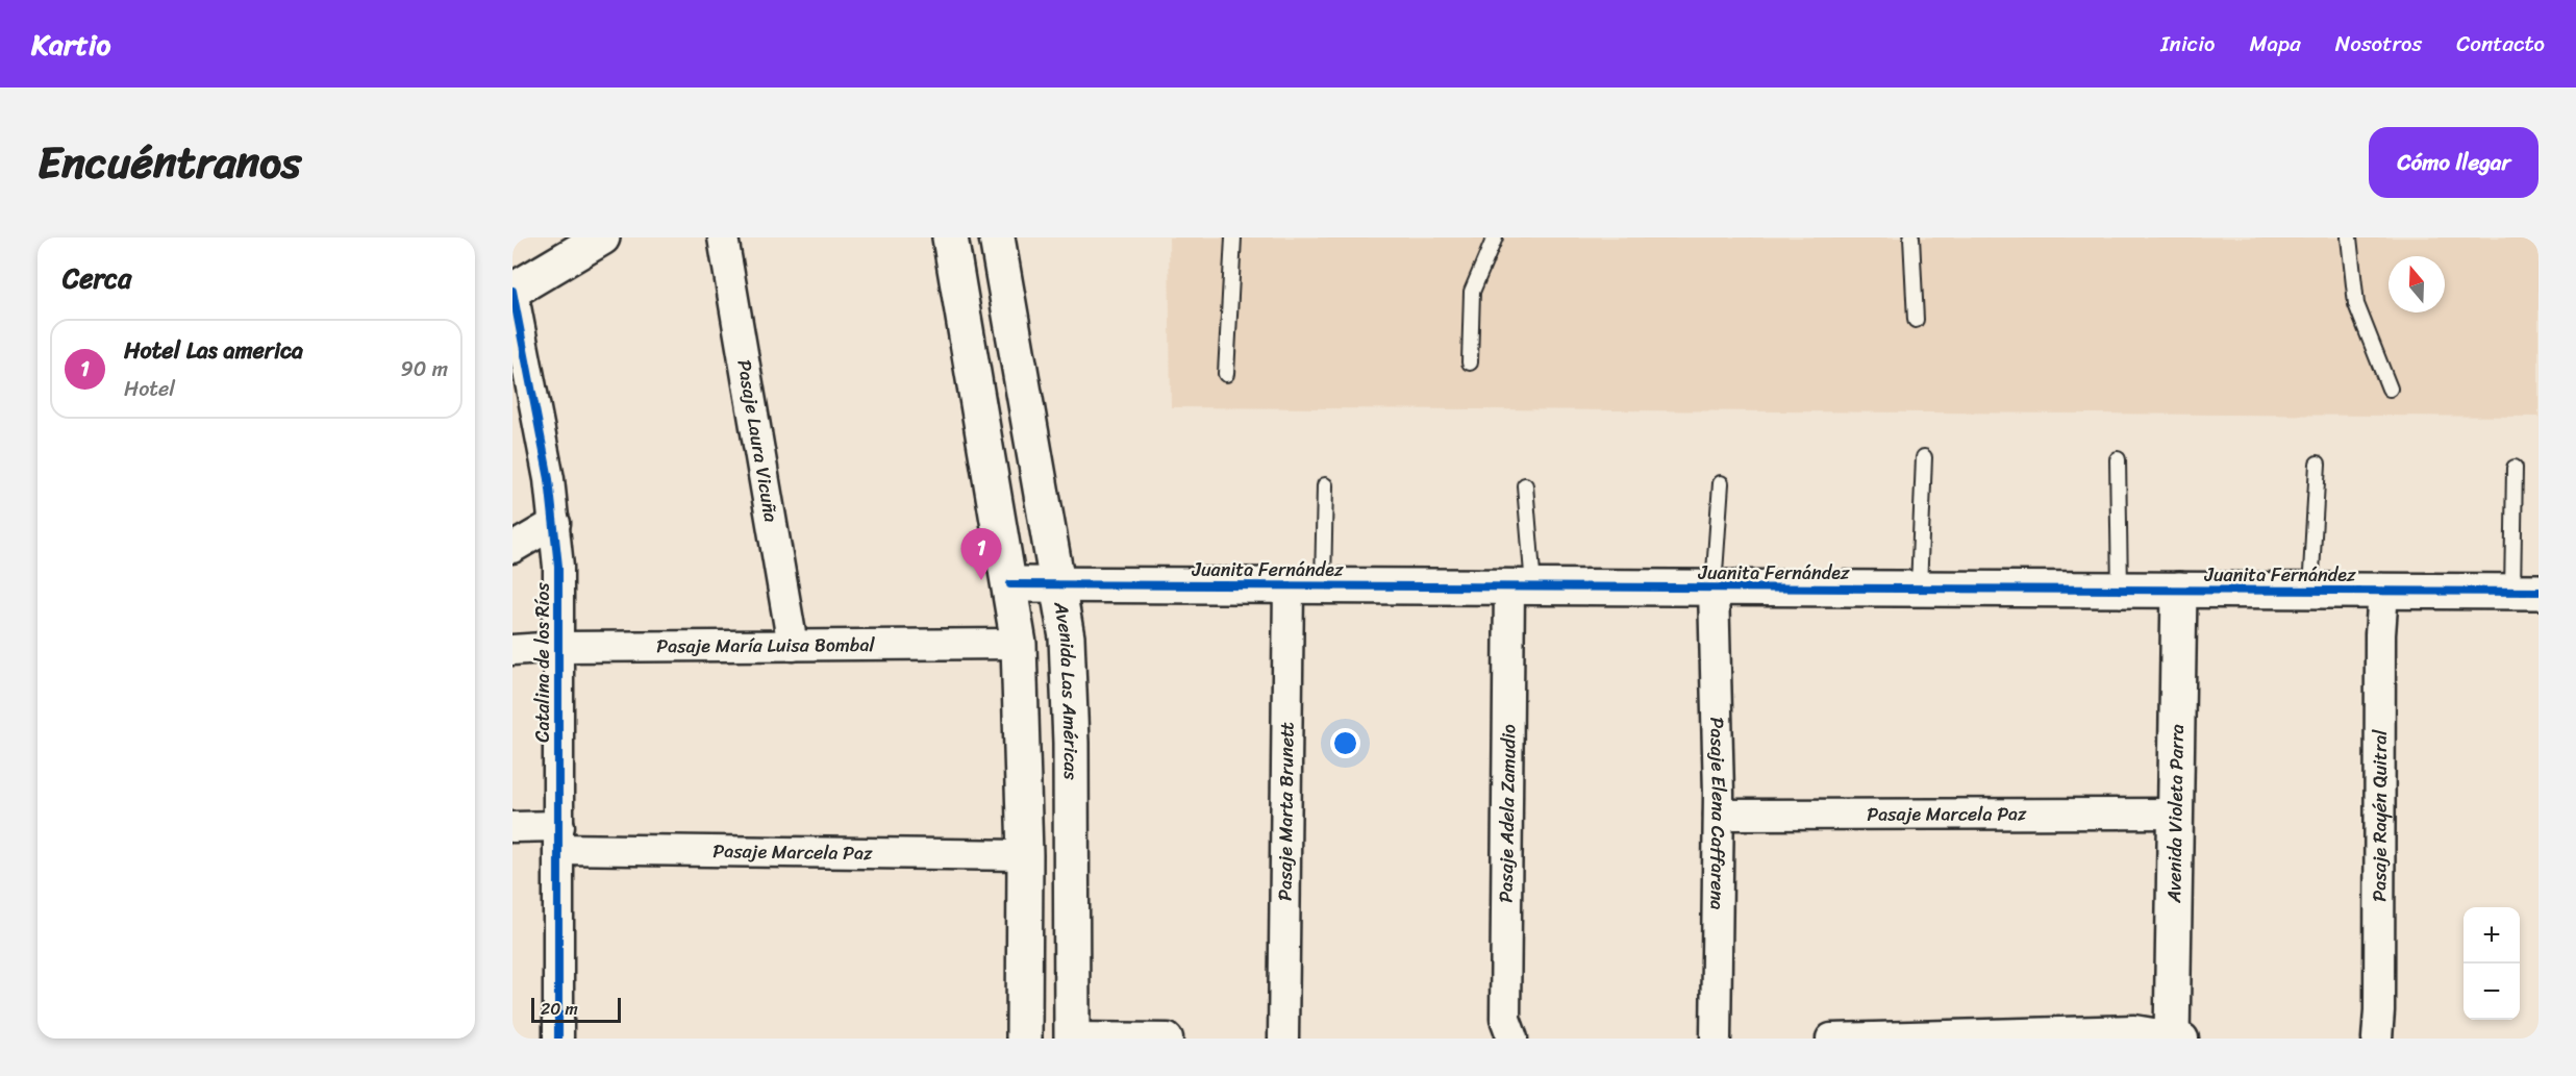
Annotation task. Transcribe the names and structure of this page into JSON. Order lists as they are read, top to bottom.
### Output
{
  "streets": {
    "street": [
      "Pasaje Laura Vicuña",
      "Juanita Fernández",
      "Pasaje María Luisa Bombal",
      "Catalina de los Ríos",
      "Avenida Las Américas",
      "Pasaje Marta Brunett",
      "Pasaje Adela Zamudio",
      "Pasaje Elena Caffarena",
      "Pasaje Marcela Paz",
      "Avenida Violeta Parra",
      "Pasaje Rayén Quitral"
    ]
  },
  "crossings": [
    ["Pasaje Laura Vicuña", "Pasaje María Luisa Bombal"],
    ["Juanita Fernández", "Avenida Las Américas"],
    ["Juanita Fernández", "Pasaje Marta Brunett"],
    ["Juanita Fernández", "Pasaje Adela Zamudio"],
    ["Juanita Fernández", "Pasaje Elena Caffarena"],
    ["Juanita Fernández", "Avenida Violeta Parra"],
    ["Juanita Fernández", "Pasaje Rayén Quitral"],
    ["Pasaje María Luisa Bombal", "Catalina de los Ríos"],
    ["Catalina de los Ríos", "Pasaje Marcela Paz"],
    ["Pasaje Elena Caffarena", "Pasaje Marcela Paz"],
    ["Pasaje Marcela Paz", "Avenida Violeta Parra"]
  ],
  "scale_bar": "20 m",
  "north": "top",
  "page": {
    "header": "Kartio",
    "nav": [
      "Inicio",
      "Mapa",
      "Nosotros",
      "Contacto"
    ],
    "title": "Encuéntranos",
    "buttons": "Cómo llegar",
    "heading": "Cerca",
    "list": [
      {
        "mark": "1",
        "name": "Hotel Las america",
        "note": "Hotel",
        "value": "90 m"
      }
    ],
    "pins": "1",
    "map_buttons": ["+", "−"],
    "scale": "20 m"
  }
}
